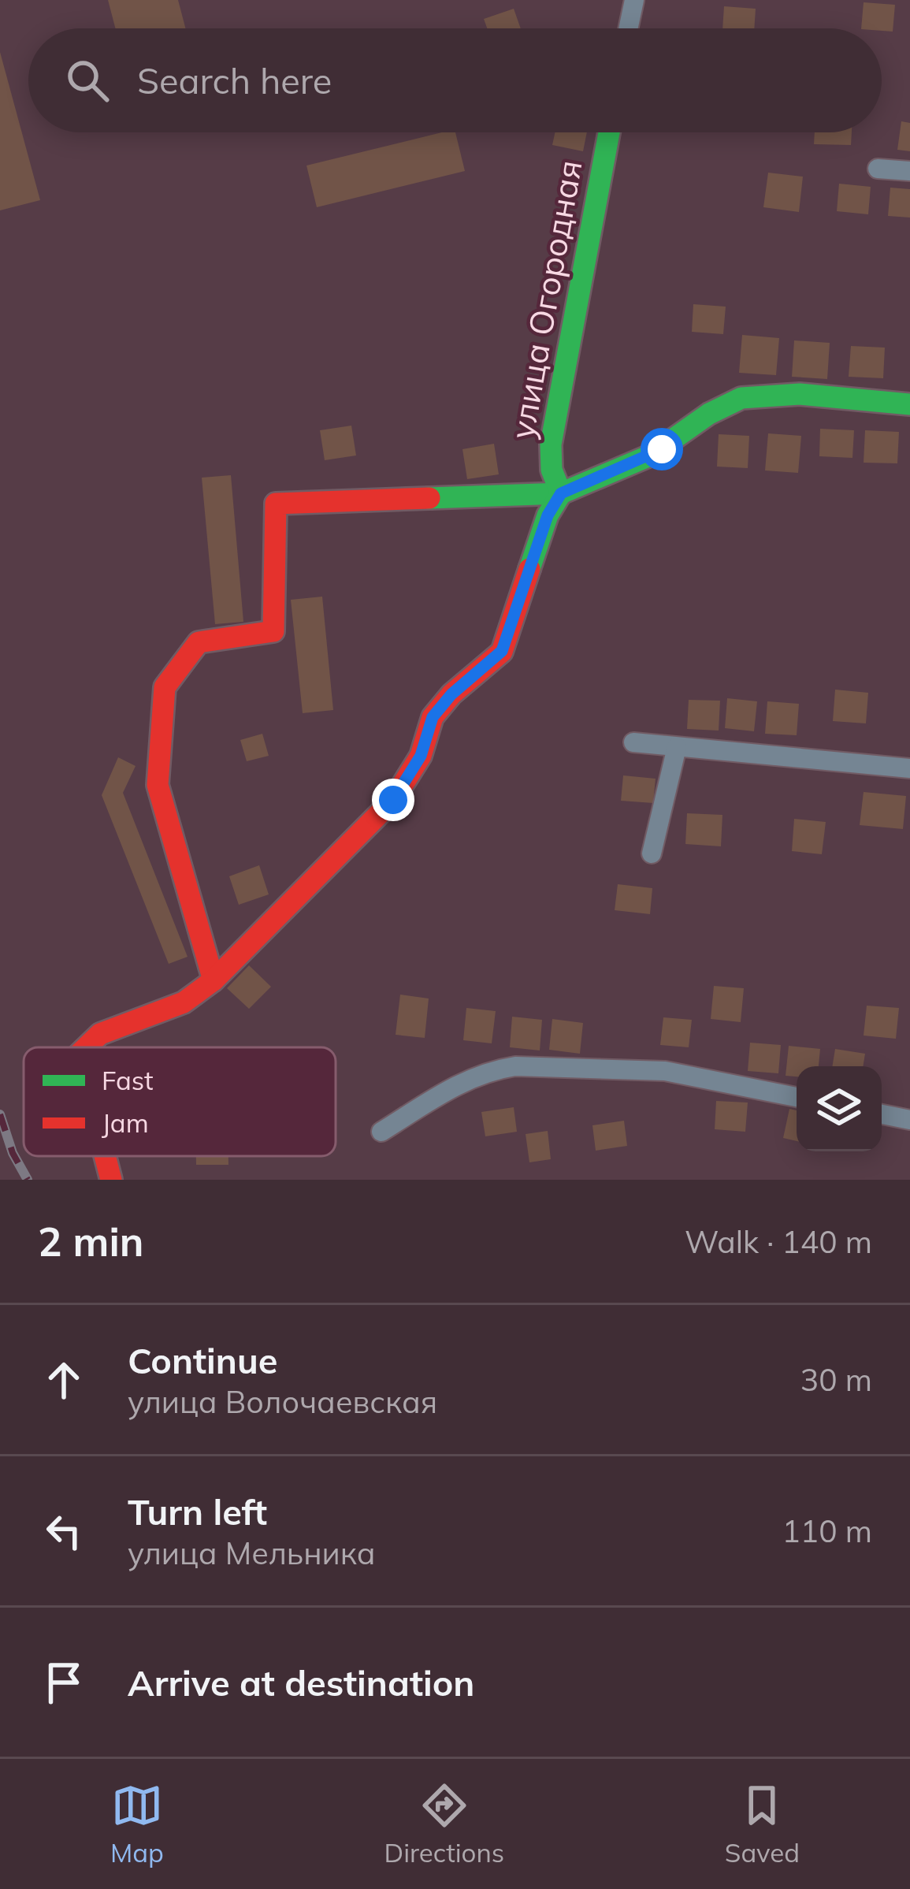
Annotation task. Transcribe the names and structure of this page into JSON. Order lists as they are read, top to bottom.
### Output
{
  "streets": {
    "street": ["улица Огородная"]
  },
  "legend": ["Fast", "Jam"],
  "page": {
    "search": "Search here",
    "heading": ["2 min", "Walk · 140 m"],
    "list": [
      ["Continue", "улица Волочаевская", "30 m"],
      ["Turn left", "улица Мельника", "110 m"],
      "Arrive at destination"
    ],
    "nav": ["Map", "Directions", "Saved"]
  }
}
